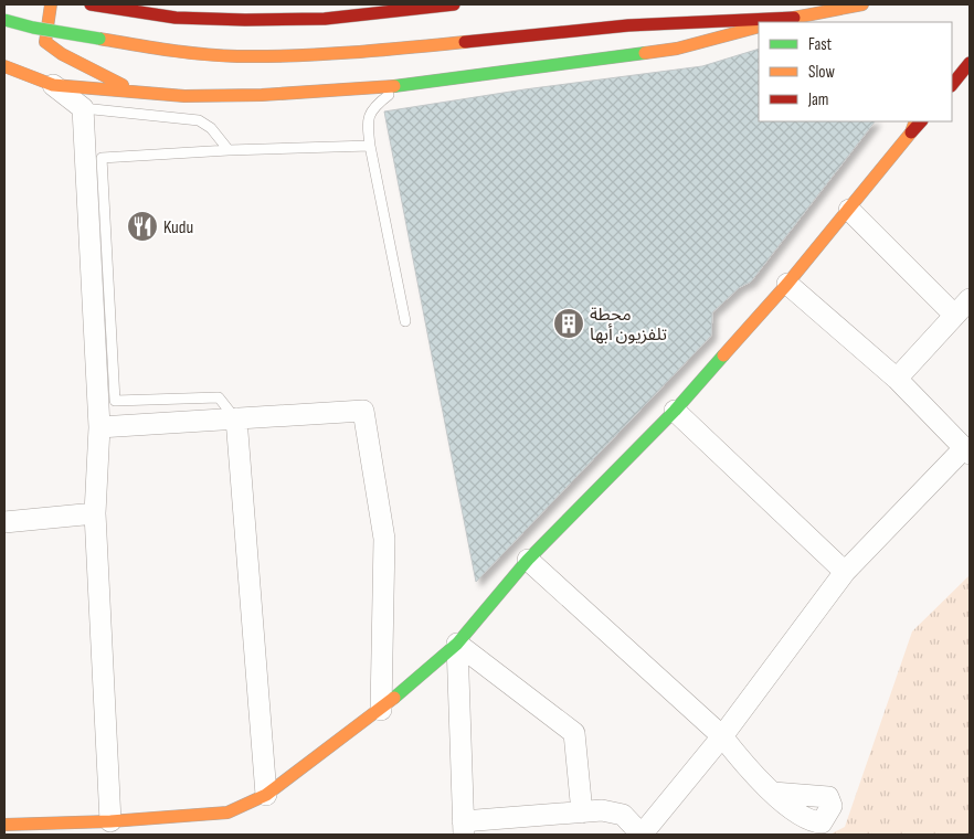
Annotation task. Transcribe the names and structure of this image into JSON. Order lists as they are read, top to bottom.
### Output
{
  "places": {
    "restaurant": ["Kudu"],
    "building": ["محطة تلفزيون أبها"]
  },
  "legend": ["Fast", "Slow", "Jam"]
}
